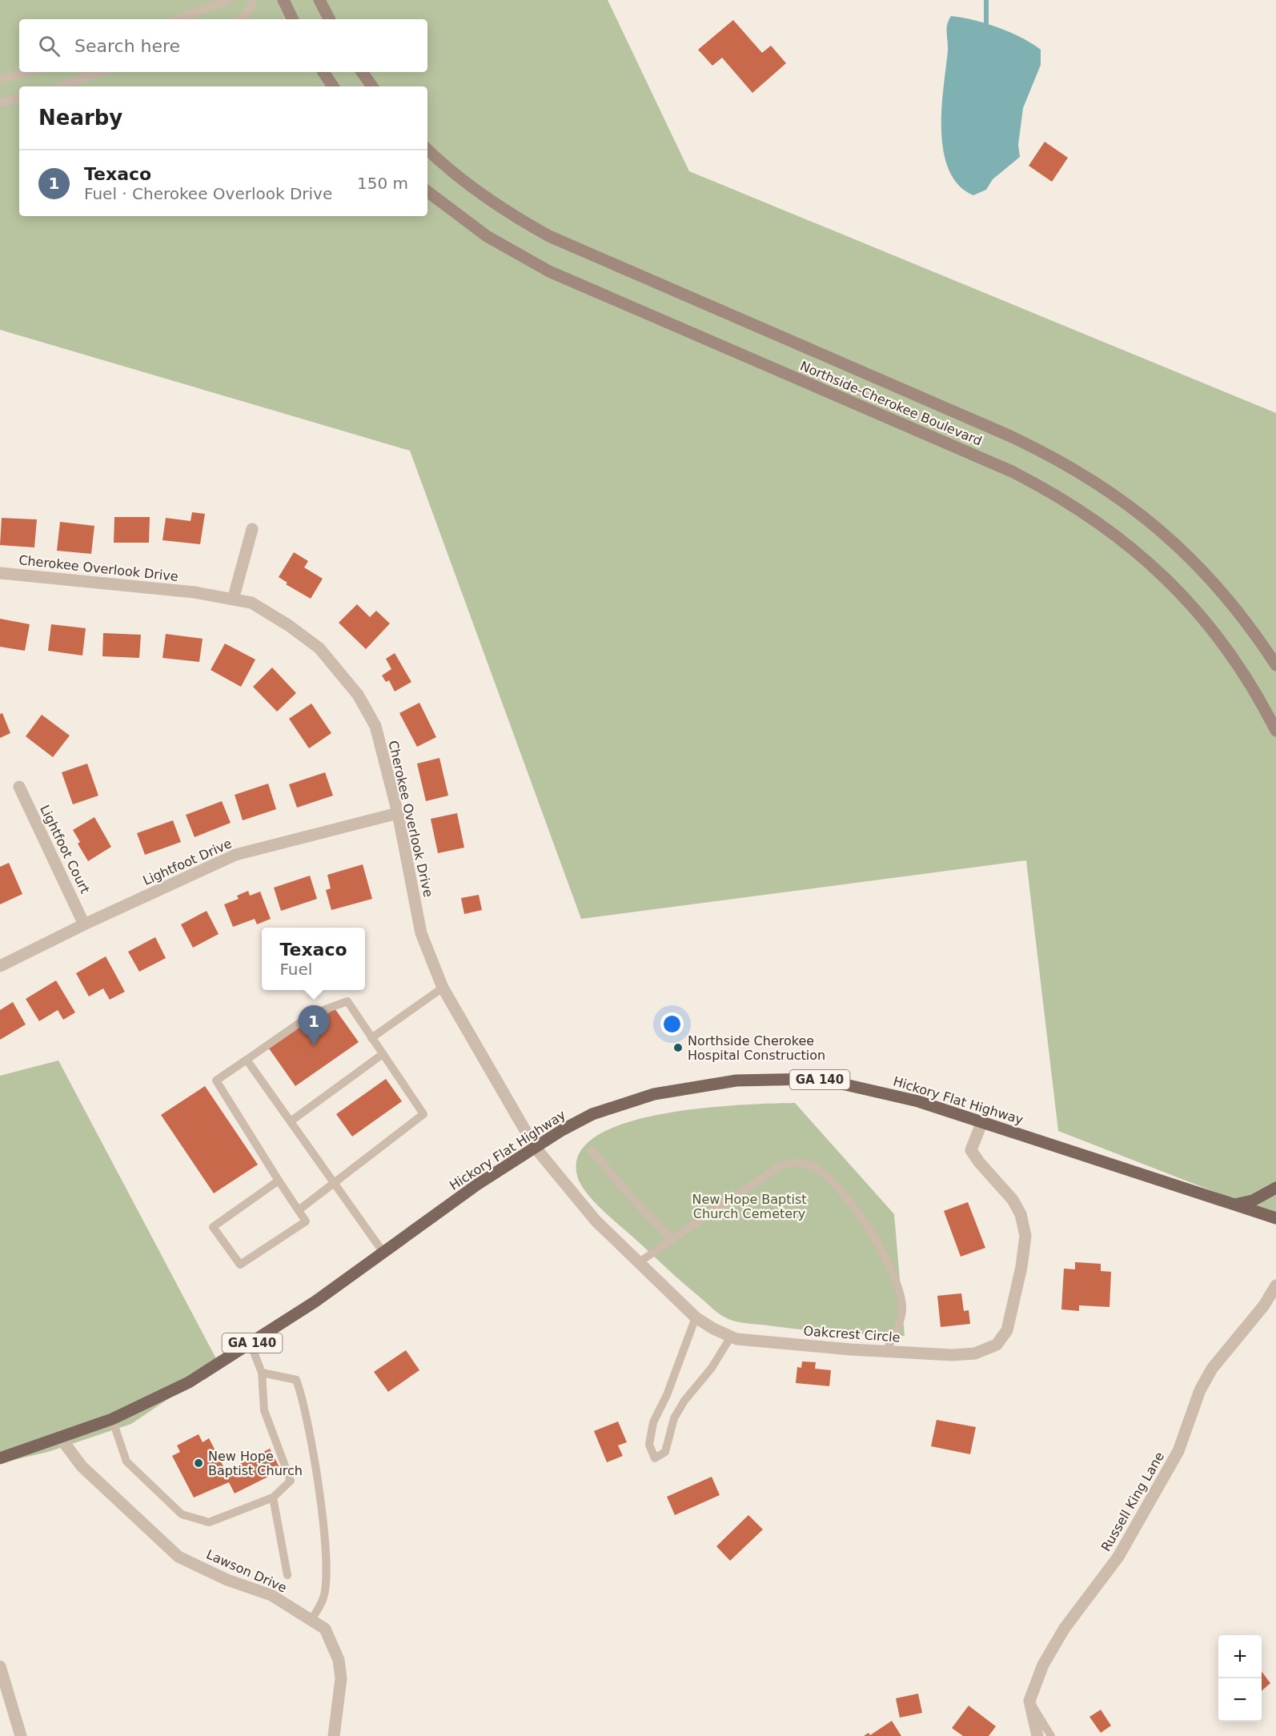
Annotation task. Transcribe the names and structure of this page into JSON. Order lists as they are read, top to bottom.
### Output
{
  "streets": {
    "main road": ["GA 140", "Hickory Flat Highway"],
    "street": [
      "Northside-Cherokee Boulevard",
      "Cherokee Overlook Drive",
      "Lightfoot Court",
      "Lightfoot Drive",
      "Oakcrest Circle",
      "Russell King Lane",
      "Lawson Drive"
    ]
  },
  "crossings": [
    ["Cherokee Overlook Drive", "Lightfoot Drive"],
    ["Cherokee Overlook Drive", "Hickory Flat Highway"],
    ["Cherokee Overlook Drive", "Oakcrest Circle"],
    ["Lightfoot Court", "Lightfoot Drive"],
    ["Hickory Flat Highway", "Oakcrest Circle"],
    ["Hickory Flat Highway", "Lawson Drive"]
  ],
  "parks": ["New Hope Baptist Church Cemetery"],
  "places": ["Northside Cherokee Hospital Construction", "New Hope Baptist Church"],
  "page": {
    "search": "Search here",
    "heading": "Nearby",
    "list": [
      {
        "mark": "1",
        "name": "Texaco",
        "note": "Fuel · Cherokee Overlook Drive",
        "value": "150 m"
      }
    ],
    "popup": ["Texaco", "Fuel"],
    "pins": "1",
    "map_buttons": ["+", "−"]
  }
}
